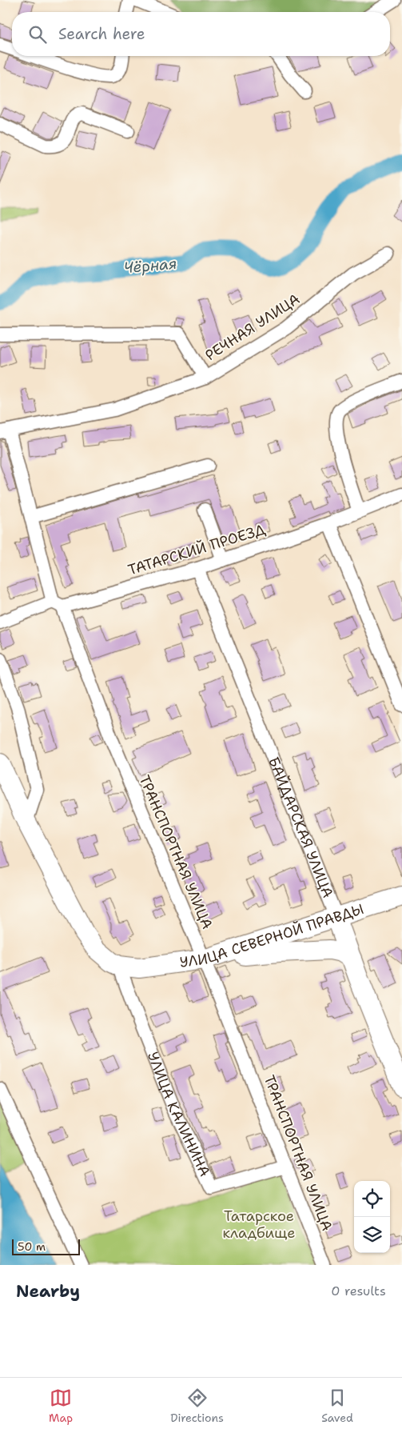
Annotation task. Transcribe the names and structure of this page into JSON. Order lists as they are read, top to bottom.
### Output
{
  "streets": {
    "highway": ["БАЙДАРСКАЯ УЛИЦА", "УЛИЦА СЕВЕРНОЙ ПРАВДЫ"],
    "street": [
      "РЕЧНАЯ УЛИЦА",
      "ТАТАРСКИЙ ПРОЕЗД",
      "ТРАНСПОРТНАЯ УЛИЦА",
      "УЛИЦА КАЛИНИНА"
    ]
  },
  "crossings": [
    ["ТАТАРСКИЙ ПРОЕЗД", "БАЙДАРСКАЯ УЛИЦА"],
    ["ТАТАРСКИЙ ПРОЕЗД", "ТРАНСПОРТНАЯ УЛИЦА"],
    ["БАЙДАРСКАЯ УЛИЦА", "УЛИЦА СЕВЕРНОЙ ПРАВДЫ"],
    ["ТРАНСПОРТНАЯ УЛИЦА", "УЛИЦА СЕВЕРНОЙ ПРАВДЫ"],
    ["ТРАНСПОРТНАЯ УЛИЦА", "УЛИЦА КАЛИНИНА"],
    ["УЛИЦА СЕВЕРНОЙ ПРАВДЫ", "УЛИЦА КАЛИНИНА"]
  ],
  "water": ["Чёрная"],
  "parks": ["Татарское кладбище"],
  "scale_bar": "50 m",
  "page": {
    "search": "Search here",
    "scale": "50 m",
    "heading": ["Nearby", "0 results"],
    "nav": ["Map", "Directions", "Saved"]
  }
}
